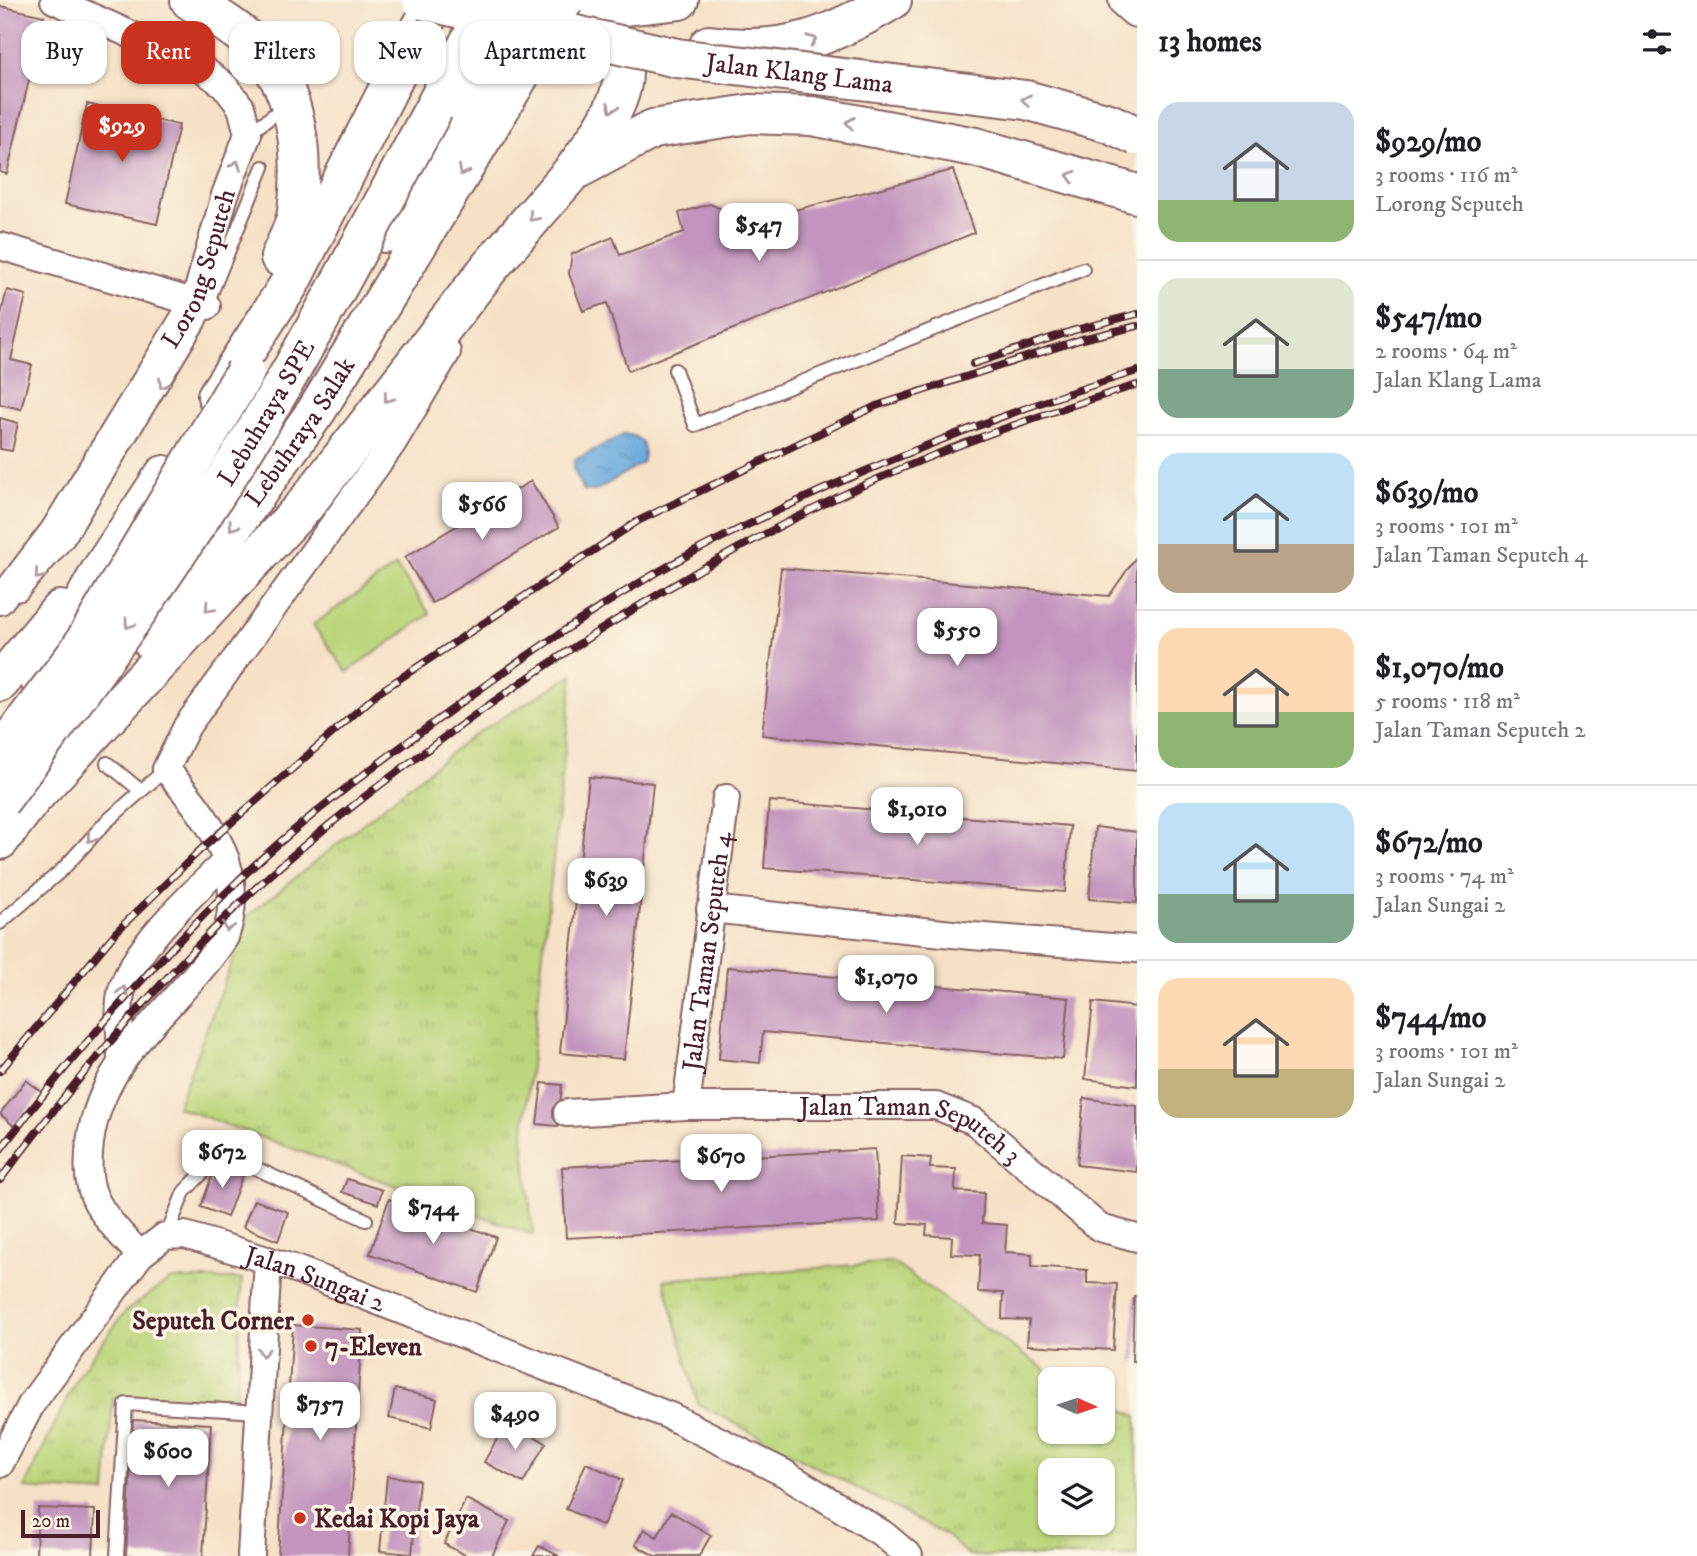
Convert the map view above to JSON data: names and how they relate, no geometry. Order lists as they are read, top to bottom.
{
  "streets": {
    "main road": ["Jalan Klang Lama", "Lebuhraya SPE", "Lebuhraya Salak"],
    "street": [
      "Lorong Seputeh",
      "Jalan Taman Seputeh 4",
      "Jalan Taman Seputeh 3",
      "Jalan Sungai 2"
    ]
  },
  "crossings": [
    ["Lebuhraya SPE", "Lebuhraya Salak"],
    ["Jalan Taman Seputeh 4", "Jalan Taman Seputeh 3"]
  ],
  "places": ["Seputeh Corner", "7-Eleven", "Kedai Kopi Jaya"],
  "scale_bar": "20 m",
  "north": "right",
  "page": {
    "heading": "13 homes",
    "chip": [
      "Buy",
      "Rent",
      "Filters",
      "New",
      "Apartment"
    ],
    "list": [
      {
        "name": "$929/mo",
        "note": "3 rooms · 116 m² · Lorong Seputeh"
      },
      {
        "name": "$547/mo",
        "note": "2 rooms · 64 m² · Jalan Klang Lama"
      },
      {
        "name": "$639/mo",
        "note": "3 rooms · 101 m² · Jalan Taman Seputeh 4"
      },
      {
        "name": "$1,070/mo",
        "note": "5 rooms · 118 m² · Jalan Taman Seputeh 2"
      },
      {
        "name": "$672/mo",
        "note": "3 rooms · 74 m² · Jalan Sungai 2"
      },
      {
        "name": "$744/mo",
        "note": "3 rooms · 101 m² · Jalan Sungai 2"
      }
    ],
    "price": [
      "$929",
      "$547",
      "$566",
      "$550",
      "$1,010",
      "$639",
      "$1,070",
      "$672",
      "$670",
      "$744",
      "$757",
      "$490",
      "$600"
    ],
    "scale": "20 m"
  }
}
